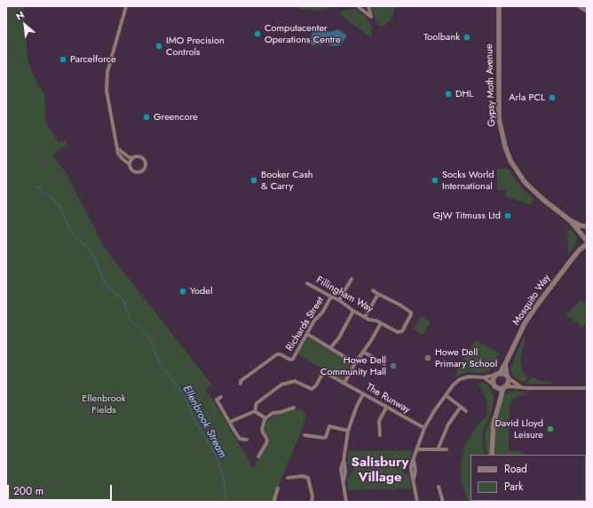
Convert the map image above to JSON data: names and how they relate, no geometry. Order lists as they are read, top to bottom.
{
  "streets": {
    "street": [
      "Gypsy Moth Avenue",
      "Fillingham Way",
      "Mosquito Way",
      "Richards Street",
      "The Runway"
    ]
  },
  "crossings": [
    ["Gypsy Moth Avenue", "Mosquito Way"],
    ["Fillingham Way", "Richards Street"]
  ],
  "districts": ["Salisbury Village"],
  "water": ["Ellenbrook Stream"],
  "parks": ["Ellenbrook Fields"],
  "places": [
    "Computacenter Operations Centre",
    "Toolbank",
    "IMO Precision Controls",
    "Parcelforce",
    "DHL",
    "Arla PCL",
    "Greencore",
    "Booker Cash & Carry",
    "Socks World International",
    "GJW Titmuss Ltd",
    "Yodel",
    "Howe Dell Primary School",
    "Howe Dell Community Hall",
    "David Lloyd Leisure"
  ],
  "legend": ["Road", "Park"],
  "scale_bar": "200 m",
  "north": "top left"
}
